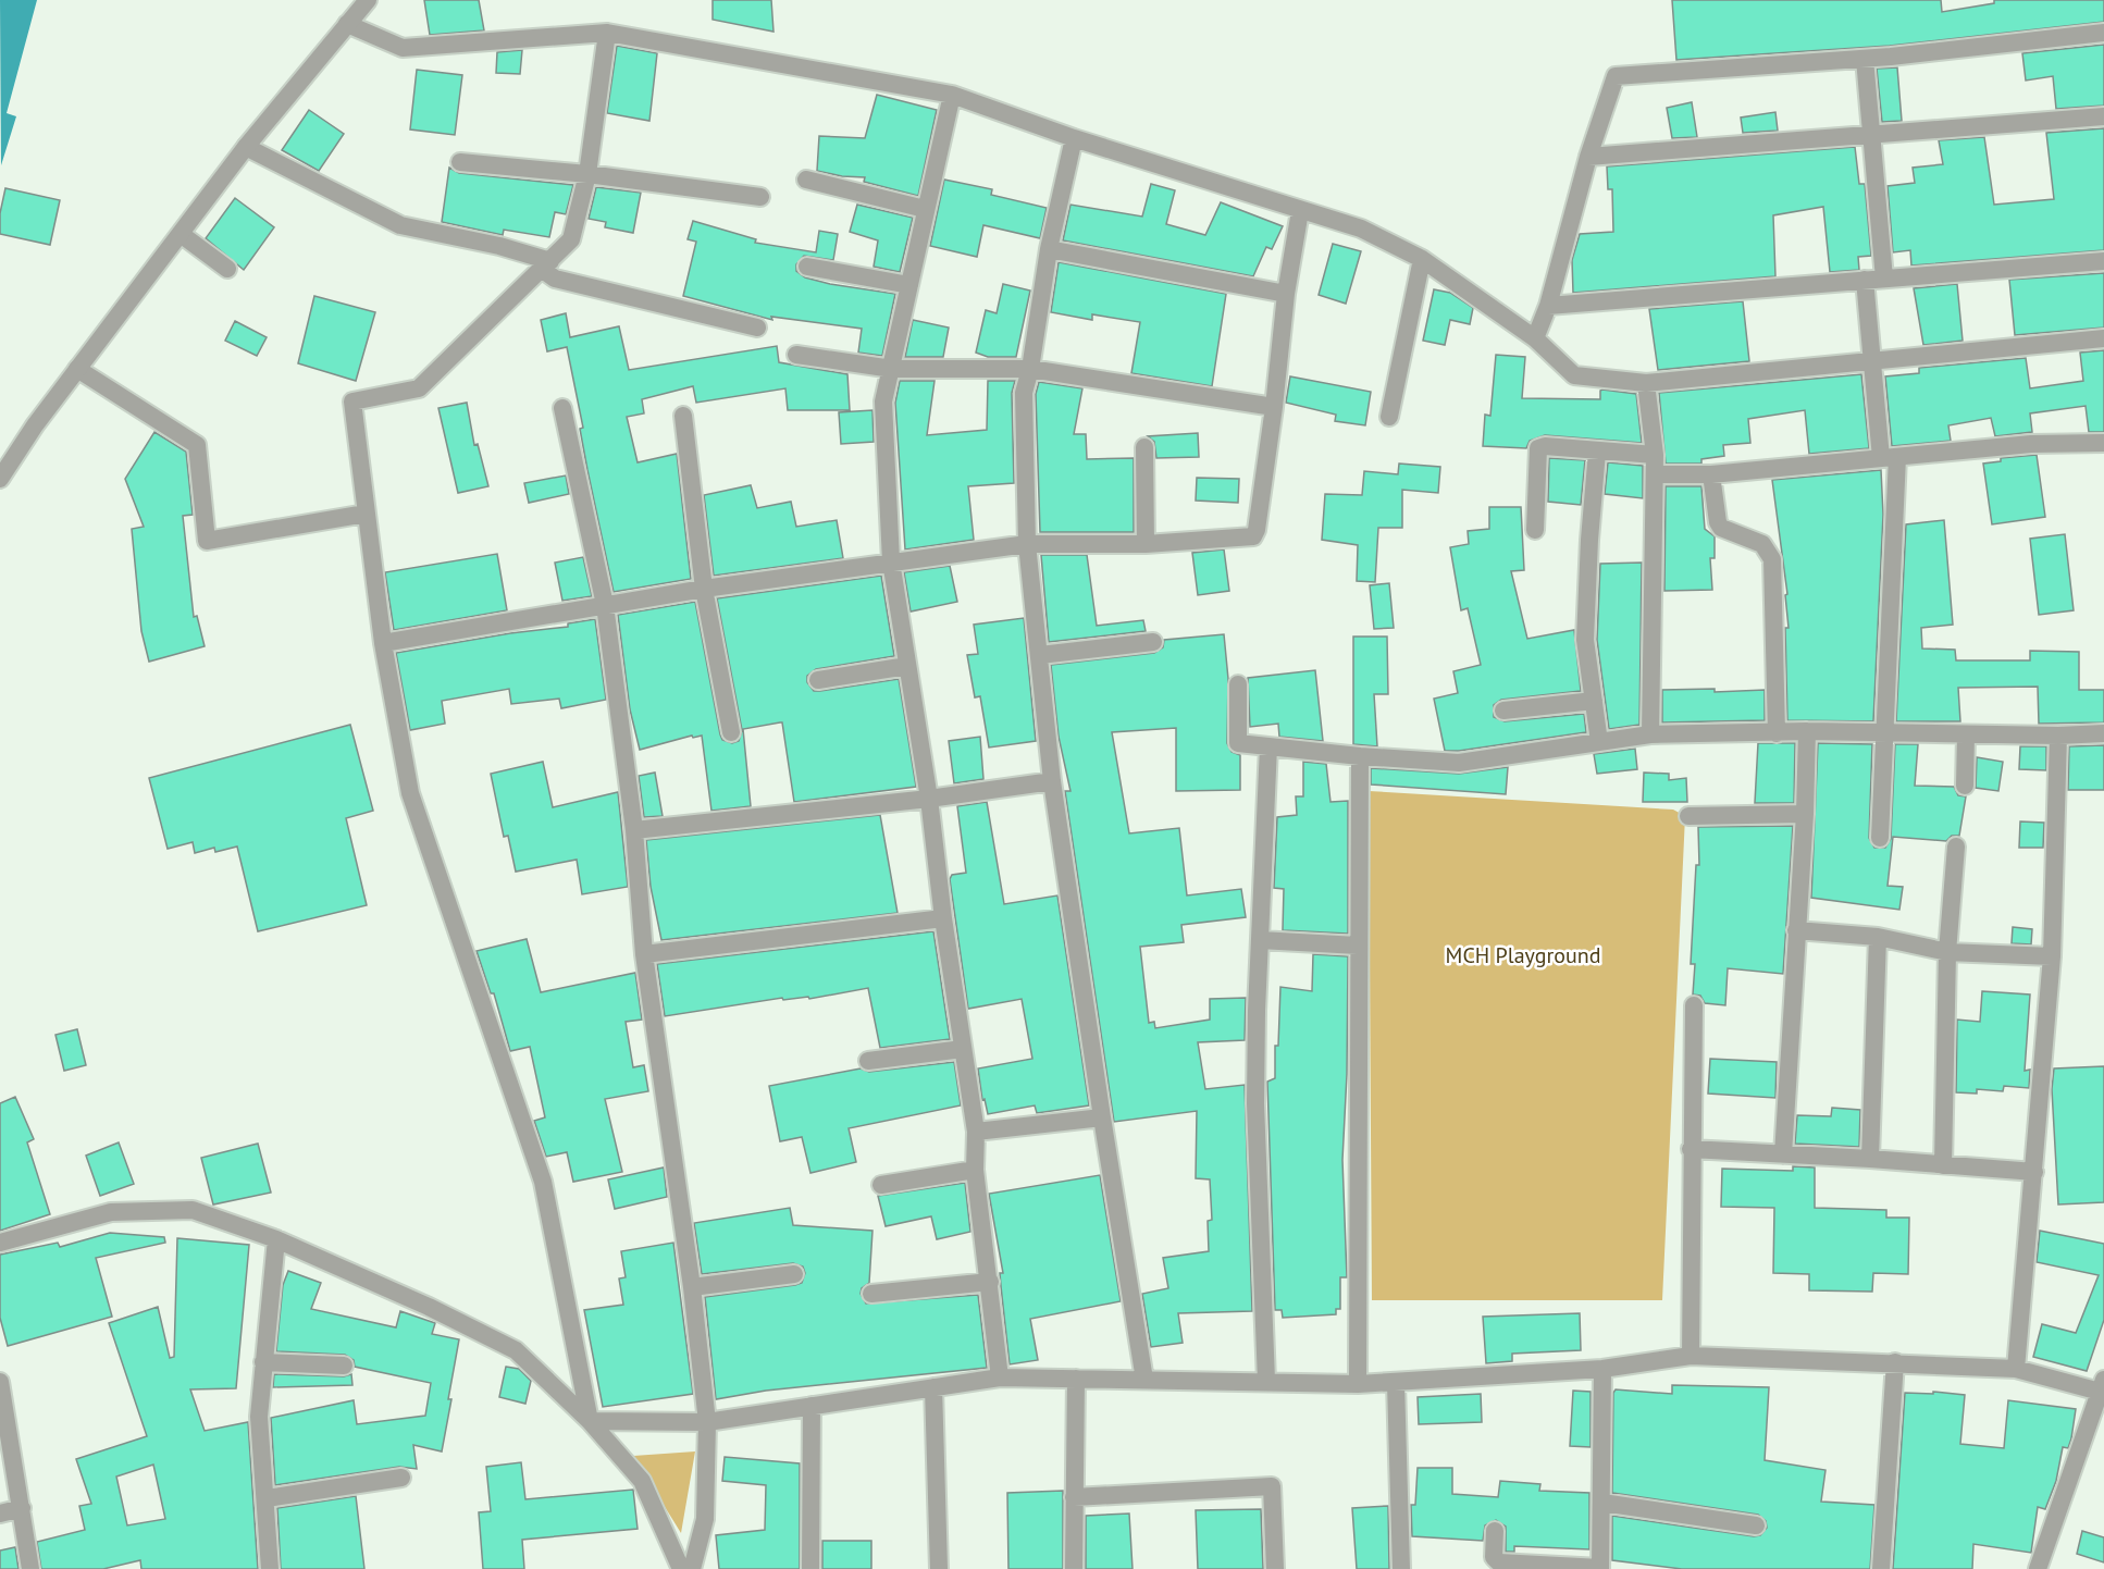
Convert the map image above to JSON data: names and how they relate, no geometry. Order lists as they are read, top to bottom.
{
  "parks": ["MCH Playground"]
}
